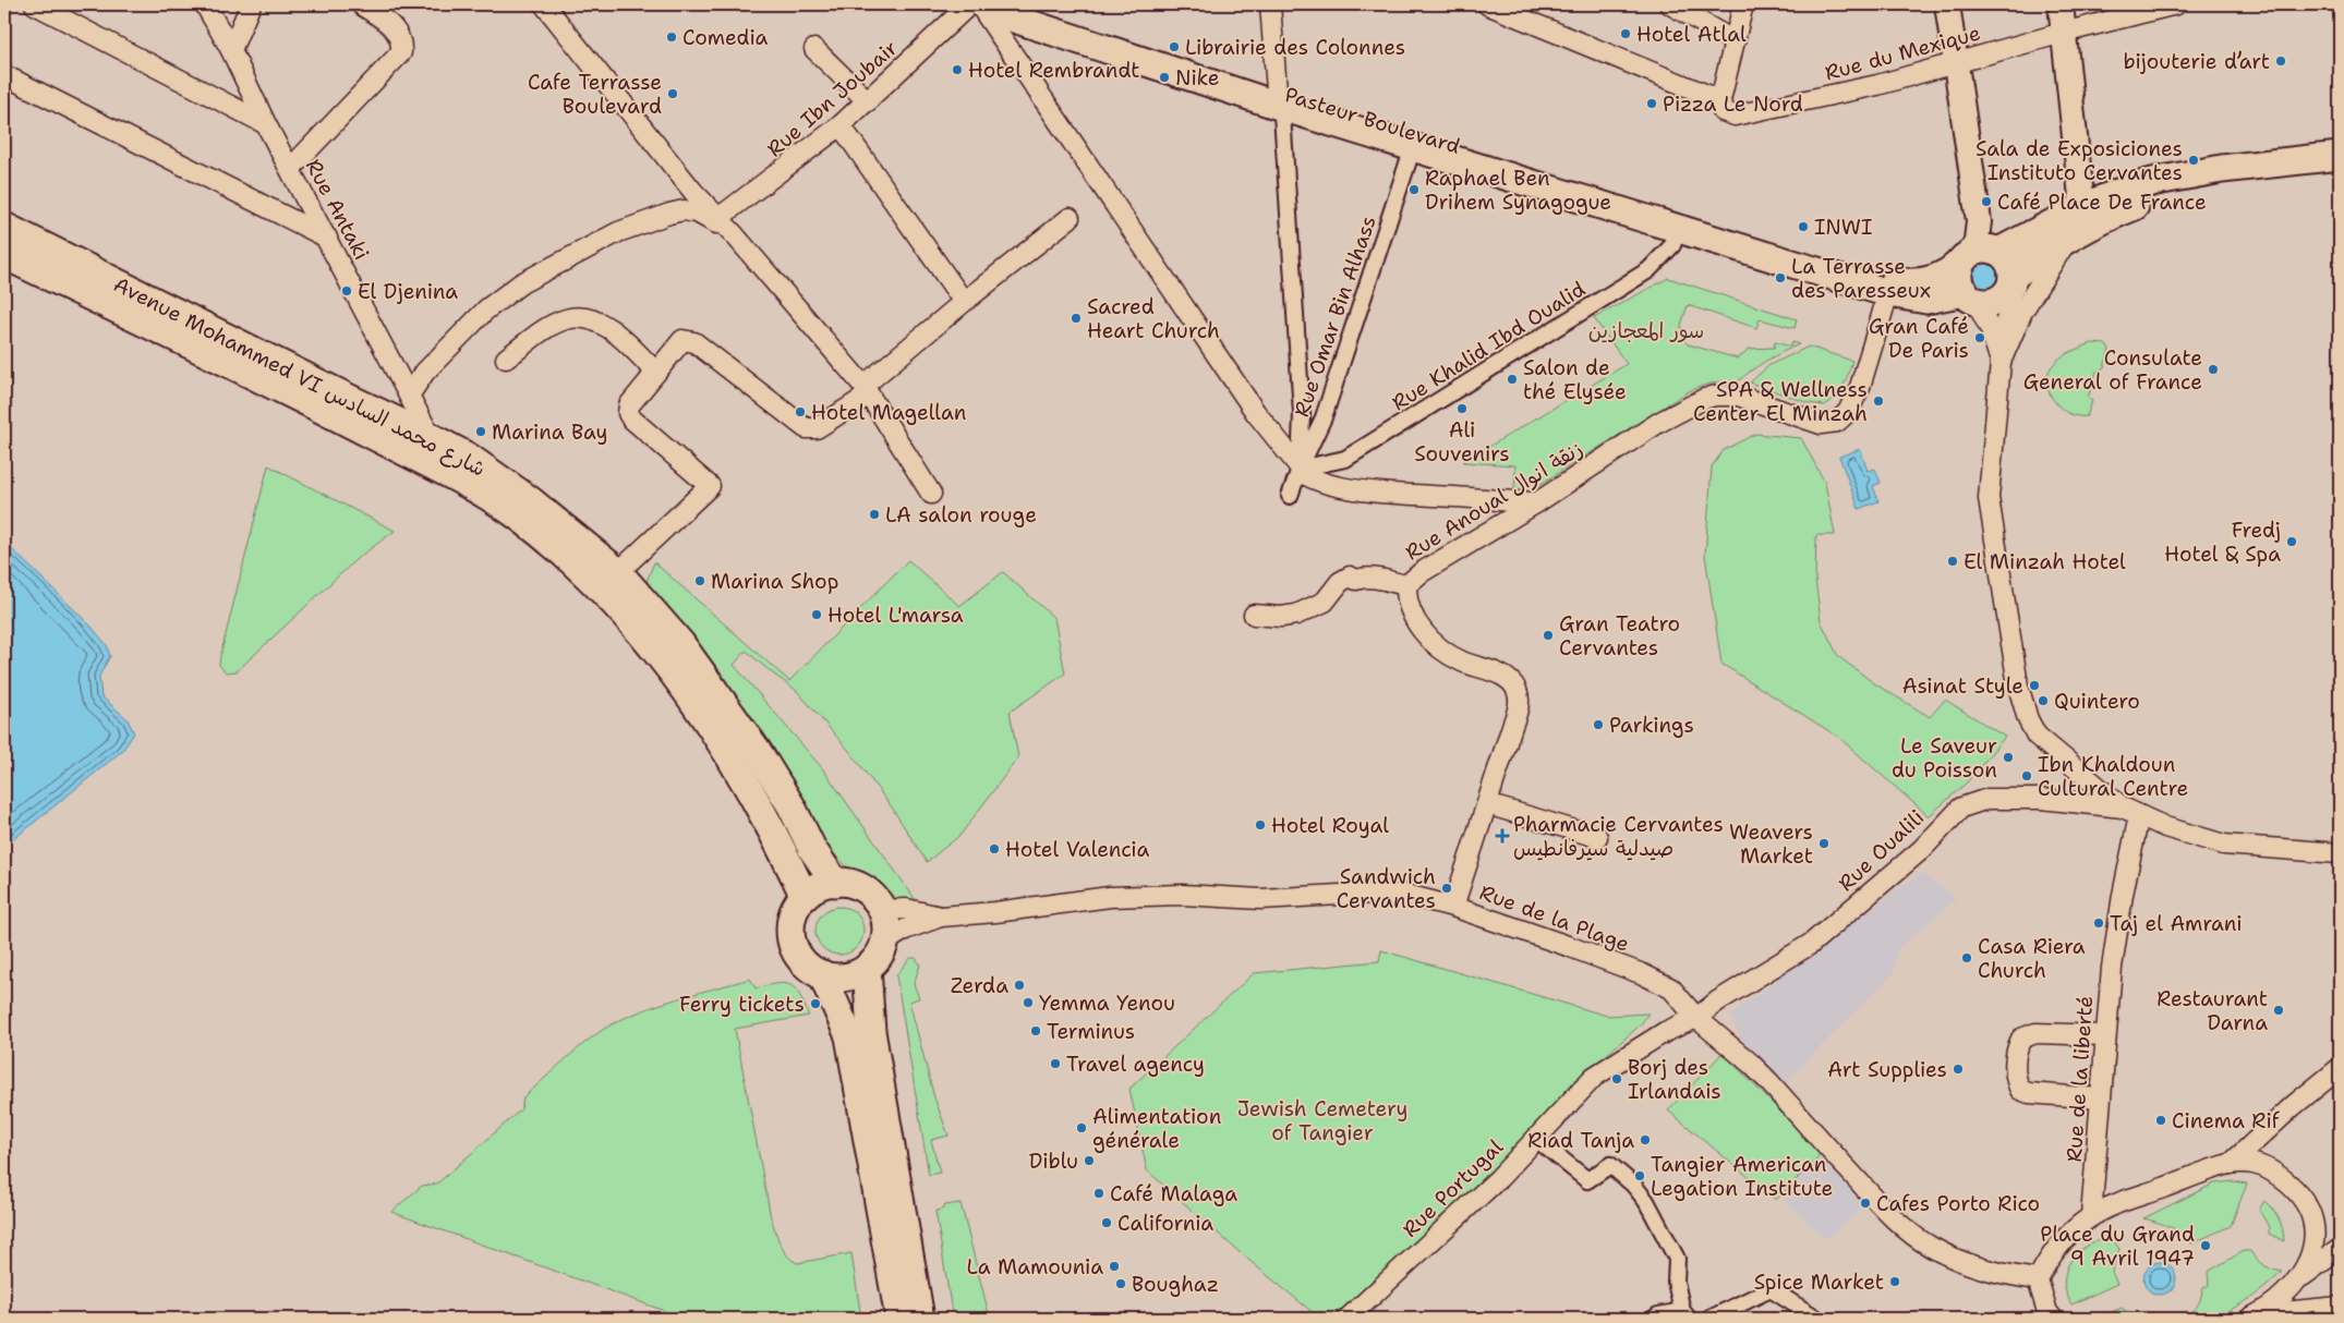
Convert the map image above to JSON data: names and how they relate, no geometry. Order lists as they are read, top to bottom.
{
  "streets": {
    "main road": ["Pasteur Boulevard", "Avenue Mohammed VI شارع محمد السادس"],
    "street": [
      "Rue du Mexique",
      "Rue Ibn Joubair",
      "Rue Antaki",
      "Rue Omar Bin Alhass",
      "Rue Khalid Ibd Oualid",
      "Rue Anoual زنقة انوال",
      "Rue Oualili",
      "Rue de la Plage",
      "Rue de la liberté",
      "Rue Portugal"
    ]
  },
  "crossings": [
    ["Rue Antaki", "Avenue Mohammed VI شارع محمد السادس"],
    ["Rue Omar Bin Alhass", "Rue Khalid Ibd Oualid"],
    ["Rue Anoual زنقة انوال", "Rue de la Plage"],
    ["Rue Oualili", "Rue de la Plage"],
    ["Rue Oualili", "Rue de la liberté"],
    ["Rue Oualili", "Rue Portugal"],
    ["Rue de la Plage", "Rue Portugal"]
  ],
  "parks": ["سور المعجازين", "Jewish Cemetery of Tangier"],
  "places": {
    "other": [
      "Hotel Atlal",
      "Comedia",
      "Librairie des Colonnes",
      "bijouterie d’art",
      "Hotel Rembrandt",
      "Nike",
      "Cafe Terrasse Boulevard",
      "Pizza Le Nord",
      "Sala de Exposiciones Instituto Cervantes",
      "Raphael Ben Drihem Synagogue",
      "Café Place De France",
      "INWI",
      "La Terrasse des Paresseux",
      "El Djenina",
      "Sacred Heart Church",
      "Gran Café De Paris",
      "Consulate General of France",
      "Salon de thé Elysée",
      "SPA & Wellness Center El Minzah",
      "Ali Souvenirs",
      "Hotel Magellan",
      "Marina Bay",
      "LA salon rouge",
      "Fredj Hotel & Spa",
      "El Minzah Hotel",
      "Marina Shop",
      "Hotel L'marsa",
      "Gran Teatro Cervantes",
      "Asinat Style",
      "Quintero",
      "Parkings",
      "Le Saveur du Poisson",
      "Ibn Khaldoun Cultural Centre",
      "Hotel Royal",
      "Weavers Market",
      "Hotel Valencia",
      "Sandwich Cervantes",
      "Taj el Amrani",
      "Casa Riera Church",
      "Zerda",
      "Yemma Yenou",
      "Ferry tickets",
      "Restaurant Darna",
      "Terminus",
      "Travel agency",
      "Art Supplies",
      "Borj des Irlandais",
      "Cinema Rif",
      "Alimentation générale",
      "Riad Tanja",
      "Diblu",
      "Tangier American Legation Institute",
      "Café Malaga",
      "Cafes Porto Rico",
      "California",
      "Place du Grand 9 Avril 1947",
      "La Mamounia",
      "Spice Market",
      "Boughaz"
    ],
    "health": ["Pharmacie Cervantes صيدلية سيرفانطيس"]
  }
}
